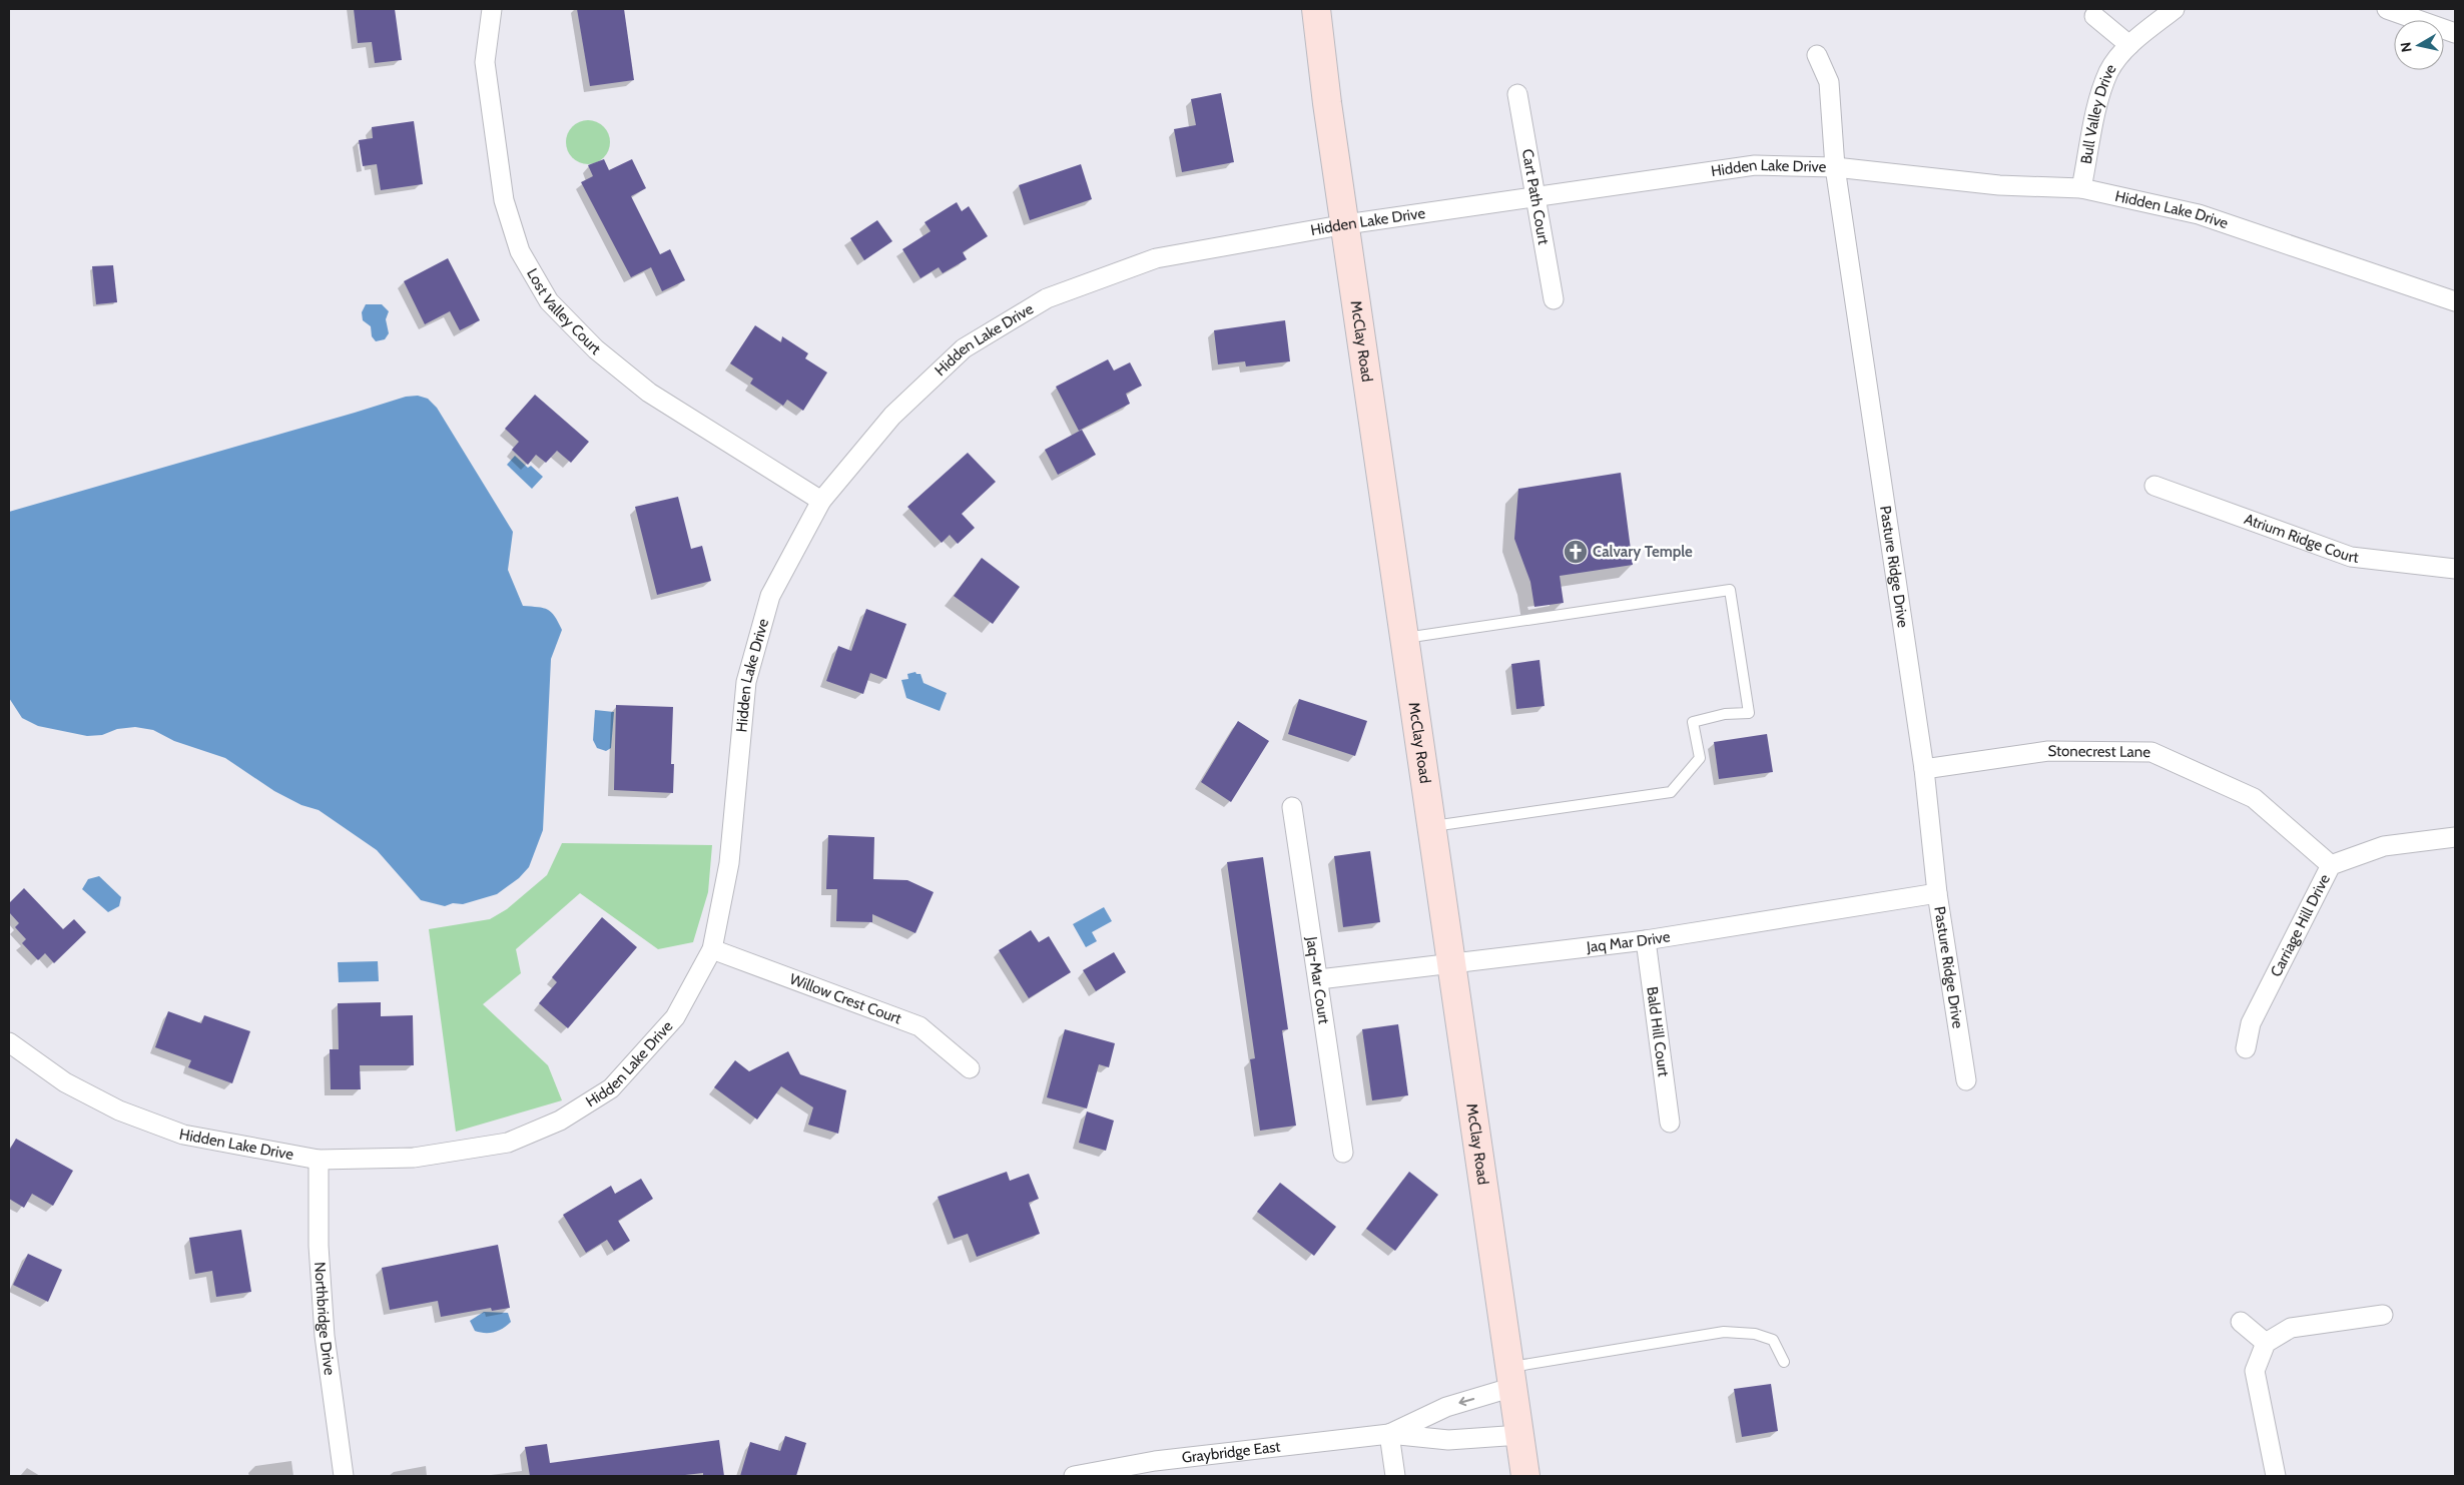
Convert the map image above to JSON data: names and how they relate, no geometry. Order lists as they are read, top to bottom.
{
  "streets": {
    "main road": ["McClay Road"],
    "street": [
      "Bull Valley Drive",
      "Hidden Lake Drive",
      "Cart Path Court",
      "Lost Valley Court",
      "Atrium Ridge Court",
      "Pasture Ridge Drive",
      "Stonecrest Lane",
      "Carriage Hill Drive",
      "Jaq Mar Drive",
      "Jaq-Mar Court",
      "Willow Crest Court",
      "Bald Hill Court",
      "Northbridge Drive",
      "Graybridge East"
    ]
  },
  "crossings": [
    ["Bull Valley Drive", "Hidden Lake Drive"],
    ["Hidden Lake Drive", "Cart Path Court"],
    ["Hidden Lake Drive", "Lost Valley Court"],
    ["Hidden Lake Drive", "McClay Road"],
    ["Hidden Lake Drive", "Pasture Ridge Drive"],
    ["Hidden Lake Drive", "Willow Crest Court"],
    ["Hidden Lake Drive", "Northbridge Drive"],
    ["McClay Road", "Jaq Mar Drive"],
    ["McClay Road", "Graybridge East"],
    ["Pasture Ridge Drive", "Stonecrest Lane"],
    ["Pasture Ridge Drive", "Jaq Mar Drive"],
    ["Stonecrest Lane", "Carriage Hill Drive"],
    ["Jaq Mar Drive", "Jaq-Mar Court"],
    ["Jaq Mar Drive", "Bald Hill Court"]
  ],
  "places": {
    "church": ["Calvary Temple"]
  },
  "north": "left"
}
